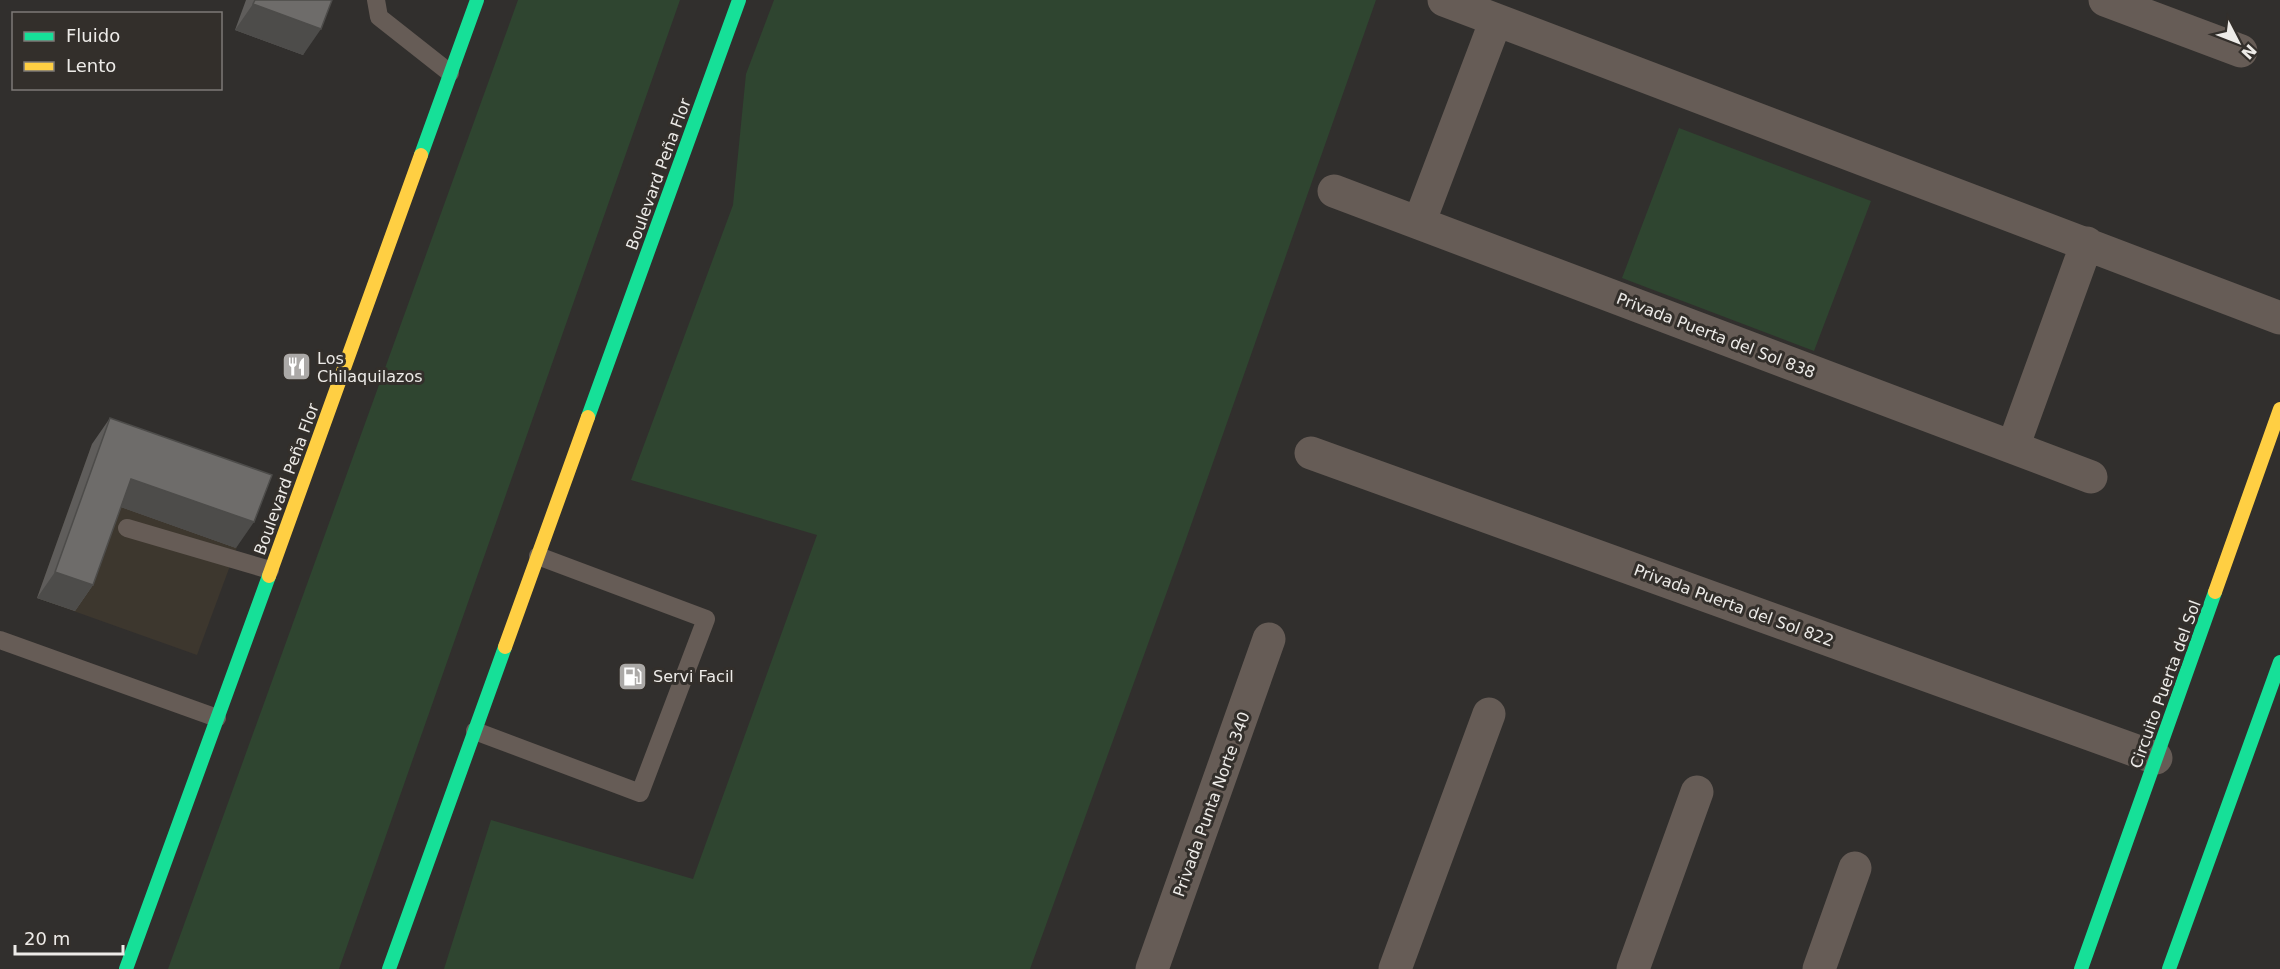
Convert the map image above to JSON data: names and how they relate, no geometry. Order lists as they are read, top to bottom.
{
  "streets": {
    "main road": ["Boulevard Peña Flor", "Circuito Puerta del Sol"],
    "street": ["Privada Puerta del Sol 838", "Privada Puerta del Sol 822", "Privada Punta Norte 340"]
  },
  "crossings": [
    ["Privada Puerta del Sol 822", "Circuito Puerta del Sol"]
  ],
  "places": {
    "restaurant": ["Los Chilaquilazos"],
    "fuel station": ["Servi Facil"]
  },
  "legend": ["Fluido", "Lento"],
  "scale_bar": "20 m",
  "north": "bottom right"
}
